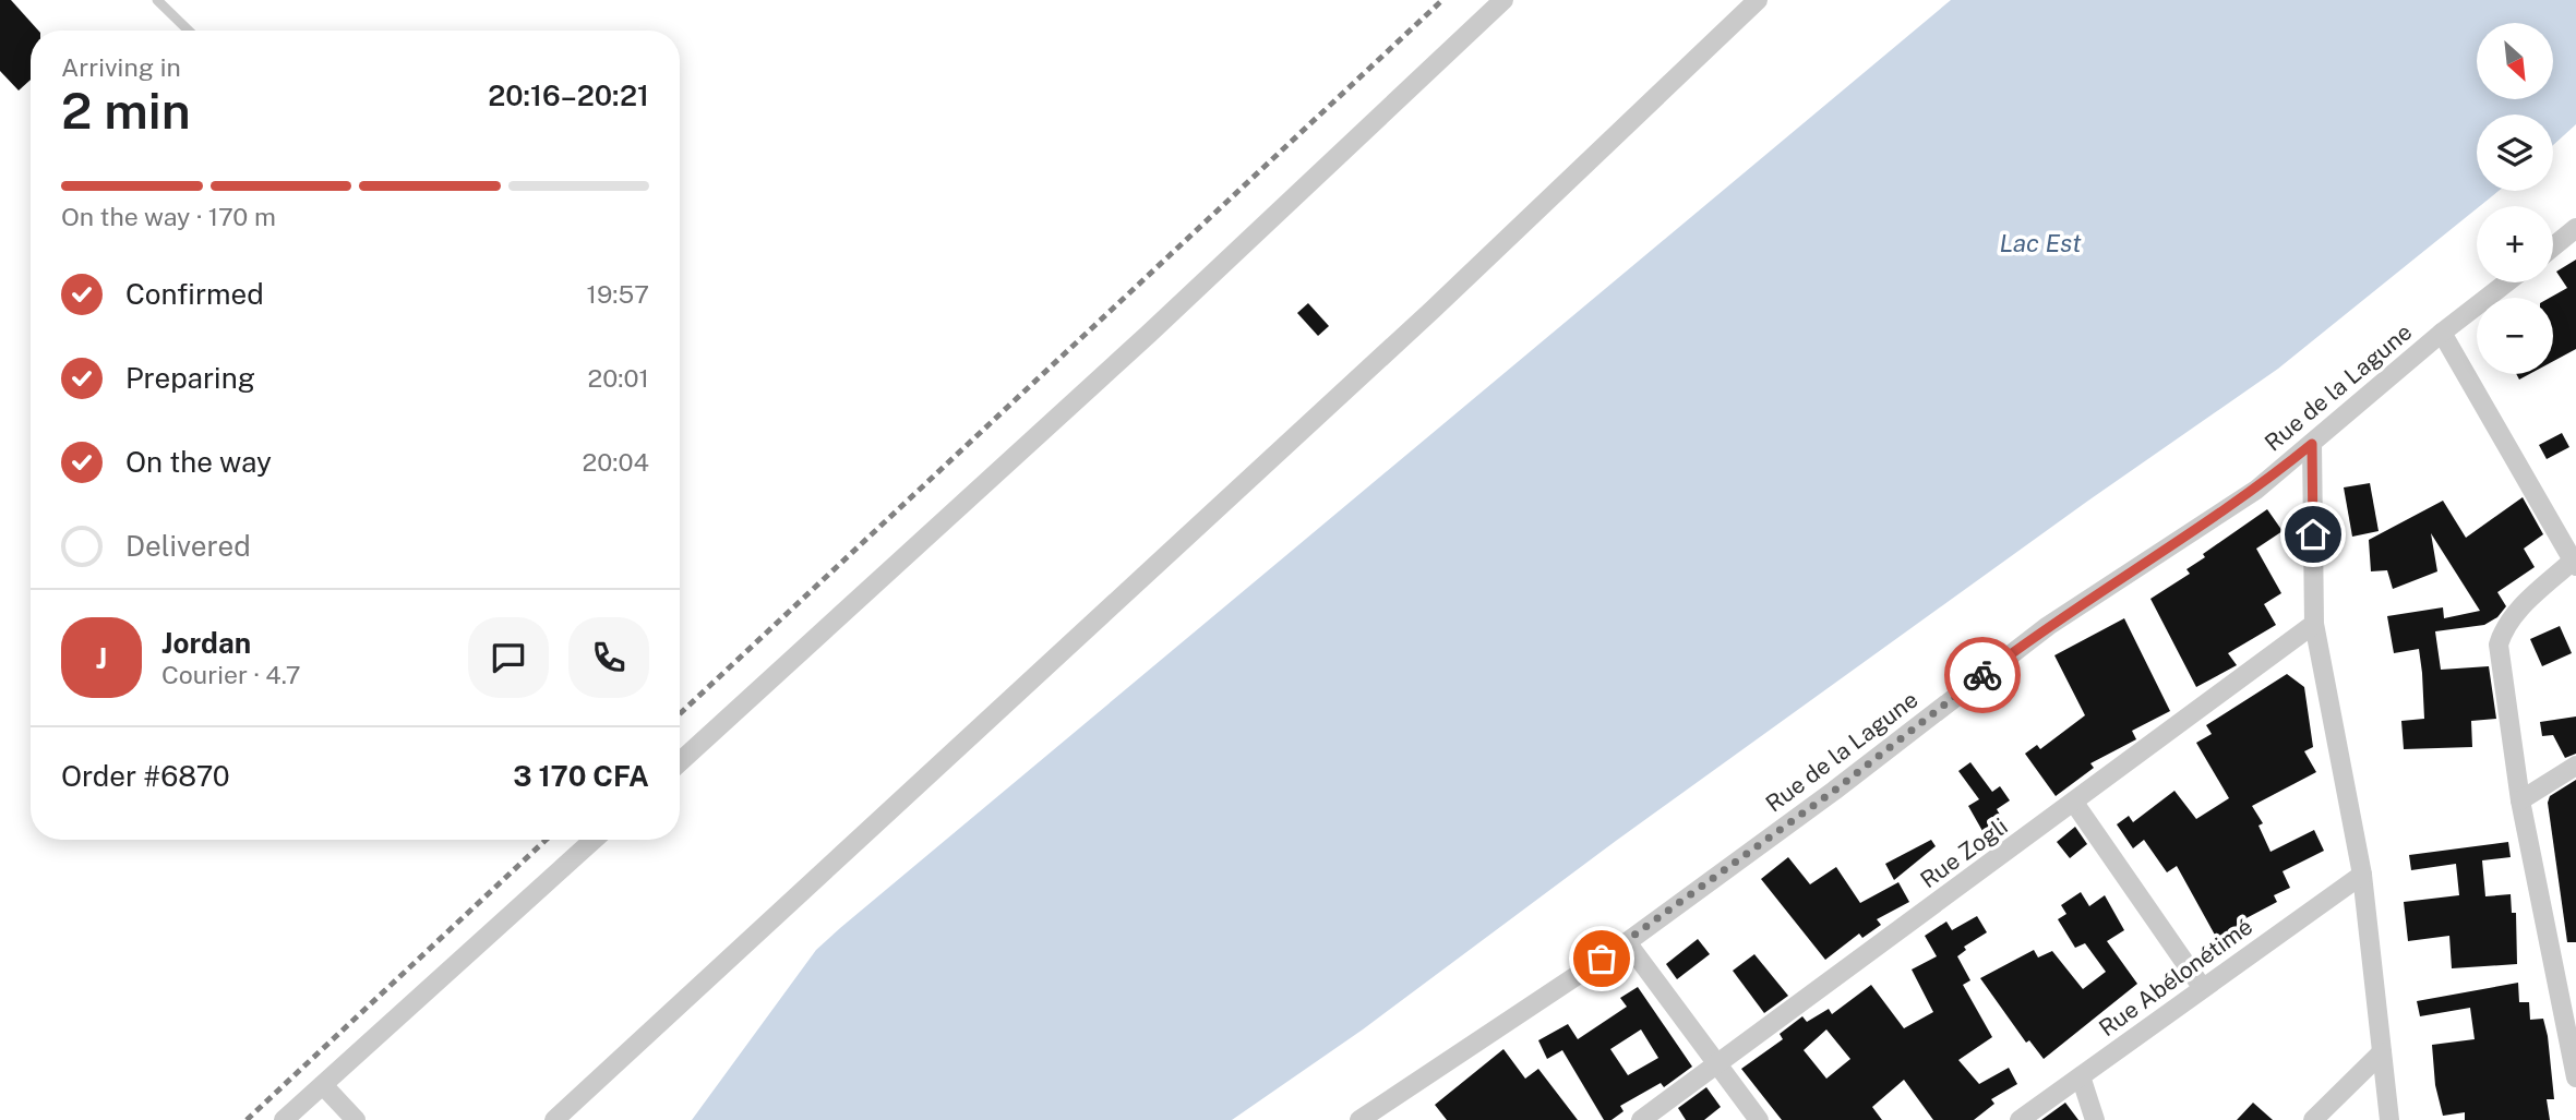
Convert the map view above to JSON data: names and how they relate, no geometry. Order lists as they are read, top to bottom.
{
  "streets": {
    "street": ["Rue de la Lagune", "Rue Zogli", "Rue Abélonétimé"]
  },
  "water": ["Lac Est"],
  "north": "bottom right",
  "page": {
    "map_buttons": ["+", "−"],
    "heading": ["2 min", "Arriving in", "20:16–20:21"],
    "panel": [
      "Jordan",
      "Courier · 4.7",
      "Order #6870",
      "3 170 CFA"
    ],
    "bar": "On the way · 170 m",
    "list": [
      ["Confirmed", "19:57"],
      ["Preparing", "20:01"],
      ["On the way", "20:04"],
      "Delivered"
    ],
    "round": "J"
  }
}
